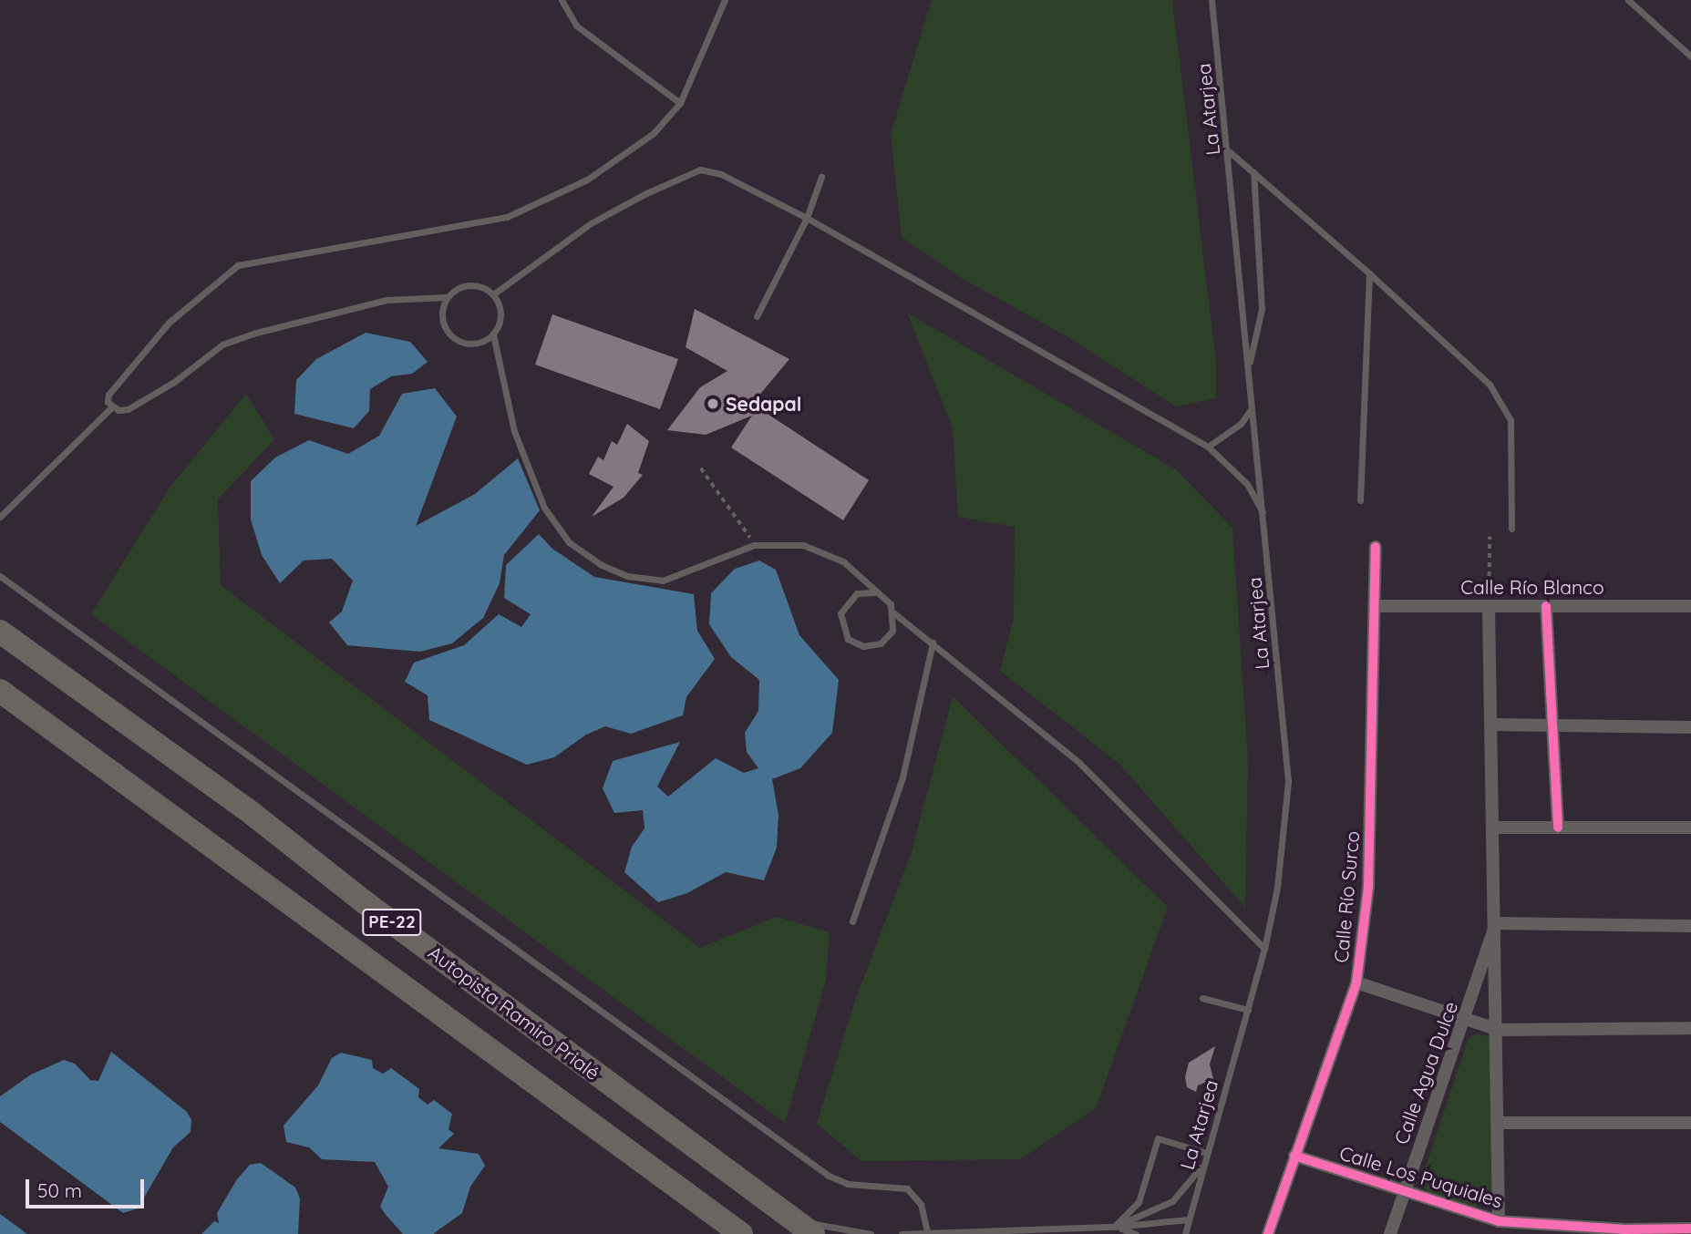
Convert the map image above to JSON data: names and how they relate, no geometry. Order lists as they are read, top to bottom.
{
  "streets": {
    "highway": ["PE-22", "Autopista Ramiro Prialé"],
    "street": [
      "Calle Río Blanco",
      "Calle Río Surco",
      "Calle Agua Dulce",
      "Calle Los Puquiales"
    ],
    "lane": ["La Atarjea"]
  },
  "crossings": [
    ["Calle Río Blanco", "Calle Río Surco"],
    ["Calle Río Blanco", "Calle Agua Dulce"],
    ["Calle Río Surco", "Calle Los Puquiales"],
    ["Calle Agua Dulce", "Calle Los Puquiales"]
  ],
  "places": ["Sedapal"],
  "scale_bar": "50 m"
}
